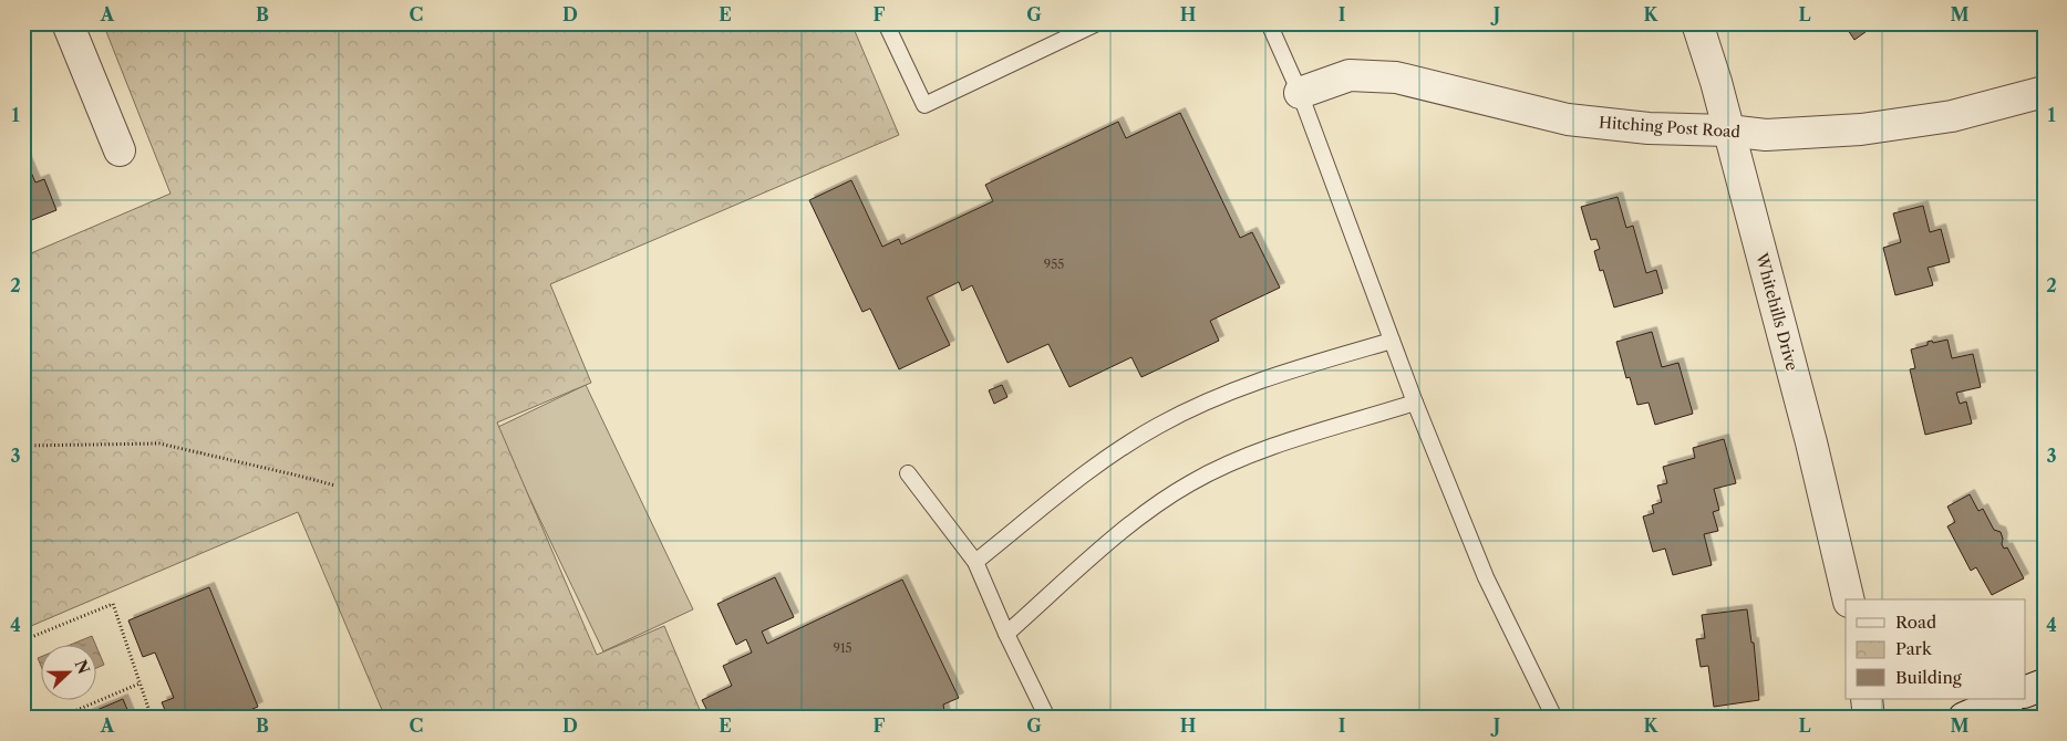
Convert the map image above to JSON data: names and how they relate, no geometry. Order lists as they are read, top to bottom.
{
  "streets": {
    "street": ["Hitching Post Road", "Whitehills Drive"]
  },
  "crossings": [
    ["Hitching Post Road", "Whitehills Drive"]
  ],
  "house_numbers": ["955", "915"],
  "legend": ["Road", "Park", "Building"],
  "north": "right",
  "grid": {
    "columns": [
      "A",
      "B",
      "C",
      "D",
      "E",
      "F",
      "G",
      "H",
      "I",
      "J",
      "K",
      "L",
      "M"
    ],
    "rows": [
      "1",
      "2",
      "3",
      "4"
    ]
  }
}
